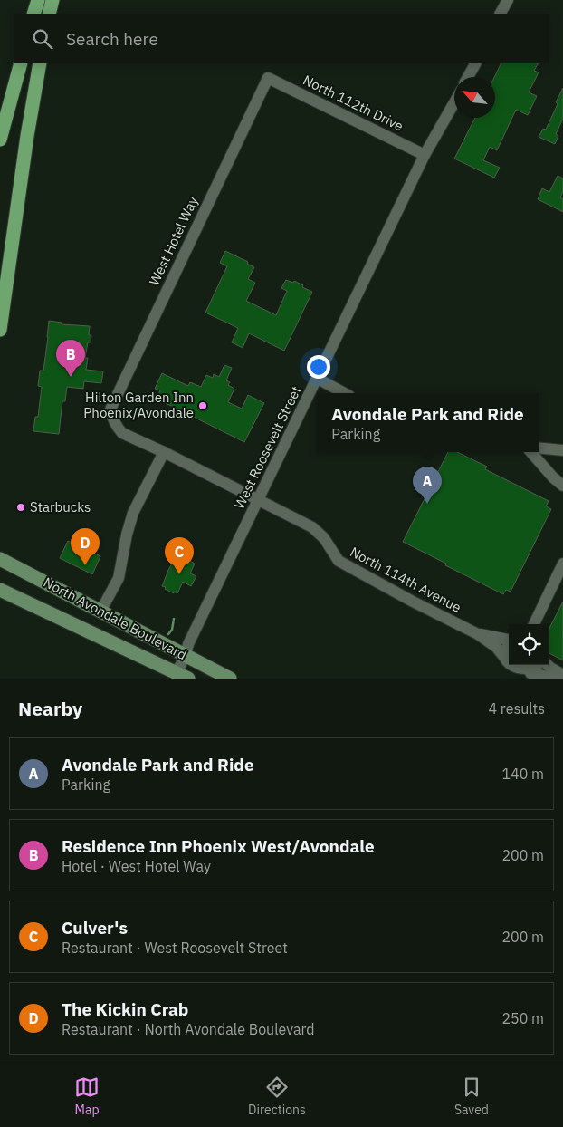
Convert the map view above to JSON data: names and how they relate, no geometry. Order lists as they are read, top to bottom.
{
  "streets": {
    "main road": ["North Avondale Boulevard"],
    "street": [
      "North 112th Drive",
      "West Hotel Way",
      "West Roosevelt Street",
      "North 114th Avenue"
    ]
  },
  "crossings": [
    ["North 112th Drive", "West Hotel Way"],
    ["North 112th Drive", "West Roosevelt Street"],
    ["West Hotel Way", "North 114th Avenue"],
    ["West Roosevelt Street", "North 114th Avenue"],
    ["West Roosevelt Street", "North Avondale Boulevard"]
  ],
  "places": ["Hilton Garden Inn Phoenix/Avondale", "Starbucks"],
  "north": "top left",
  "page": {
    "search": "Search here",
    "pins": [
      "B",
      "A",
      "D",
      "C"
    ],
    "popup": ["Avondale Park and Ride", "Parking"],
    "heading": ["Nearby", "4 results"],
    "list": [
      {
        "mark": "A",
        "name": "Avondale Park and Ride",
        "note": "Parking",
        "value": "140 m"
      },
      {
        "mark": "B",
        "name": "Residence Inn Phoenix West/Avondale",
        "note": "Hotel · West Hotel Way",
        "value": "200 m"
      },
      {
        "mark": "C",
        "name": "Culver's",
        "note": "Restaurant · West Roosevelt Street",
        "value": "200 m"
      },
      {
        "mark": "D",
        "name": "The Kickin Crab",
        "note": "Restaurant · North Avondale Boulevard",
        "value": "250 m"
      }
    ],
    "nav": ["Map", "Directions", "Saved"]
  }
}
